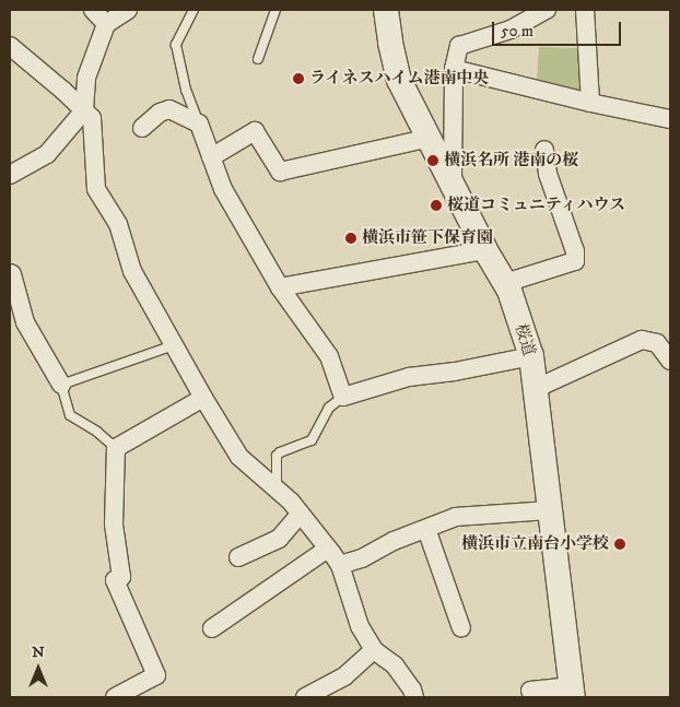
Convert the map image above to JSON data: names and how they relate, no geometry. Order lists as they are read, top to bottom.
{
  "streets": {
    "street": ["桜道"]
  },
  "places": [
    "ライネスハイム港南中央",
    "横浜名所 港南の桜",
    "桜道コミュニティハウス",
    "横浜市笹下保育園",
    "横浜市立南台小学校"
  ],
  "scale_bar": "50 m",
  "north": "top"
}
